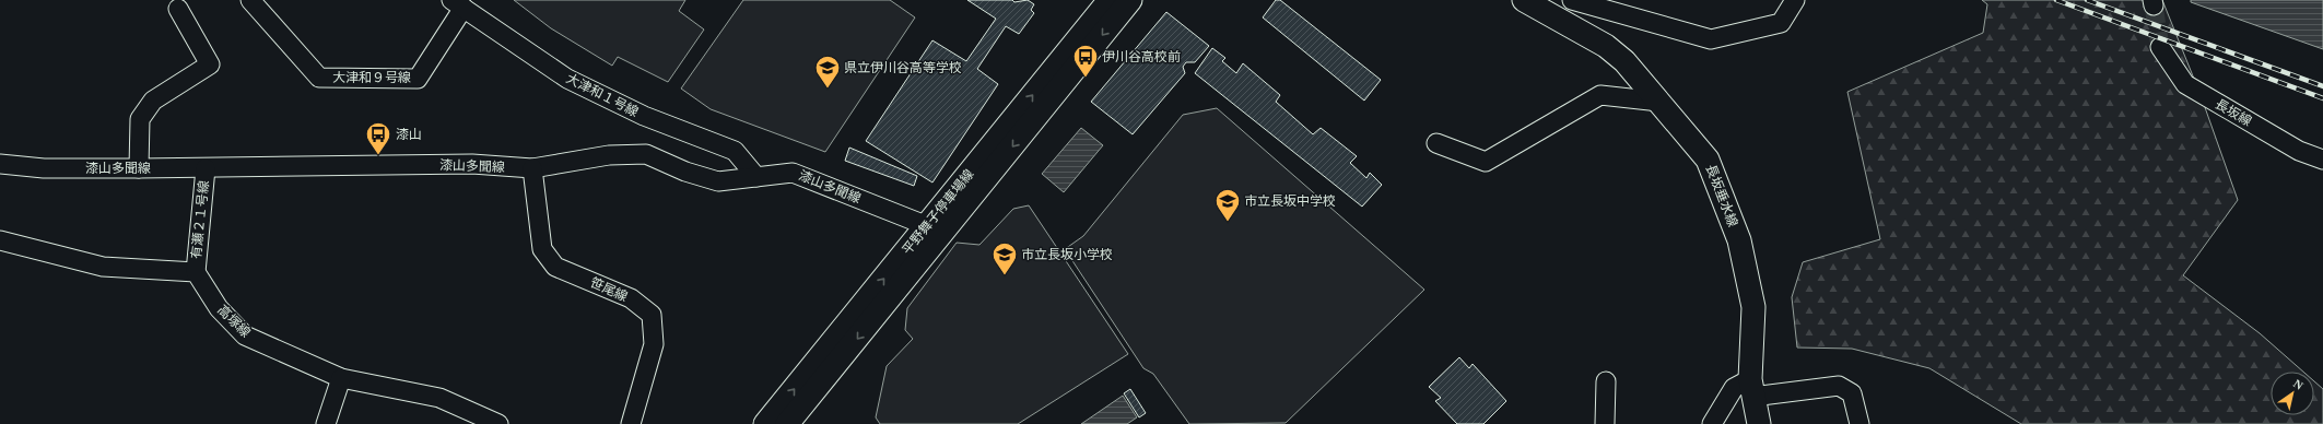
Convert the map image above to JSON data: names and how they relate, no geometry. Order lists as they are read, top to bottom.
{
  "streets": {
    "main road": ["長坂垂水線", "平野舞子停車場線"],
    "street": [
      "大津和９号線",
      "大津和１号線",
      "長坂線",
      "漆山多聞線",
      "有瀬２１号線",
      "笹尾線",
      "高塚線"
    ]
  },
  "crossings": [
    ["大津和９号線", "大津和１号線"],
    ["大津和１号線", "漆山多聞線"],
    ["漆山多聞線", "平野舞子停車場線"],
    ["漆山多聞線", "有瀬２１号線"],
    ["漆山多聞線", "笹尾線"],
    ["有瀬２１号線", "高塚線"]
  ],
  "places": {
    "bus stop": ["伊川谷高校前", "漆山"],
    "school or university": ["県立伊川谷高等学校", "市立長坂中学校", "市立長坂小学校"]
  },
  "north": "top right"
}
